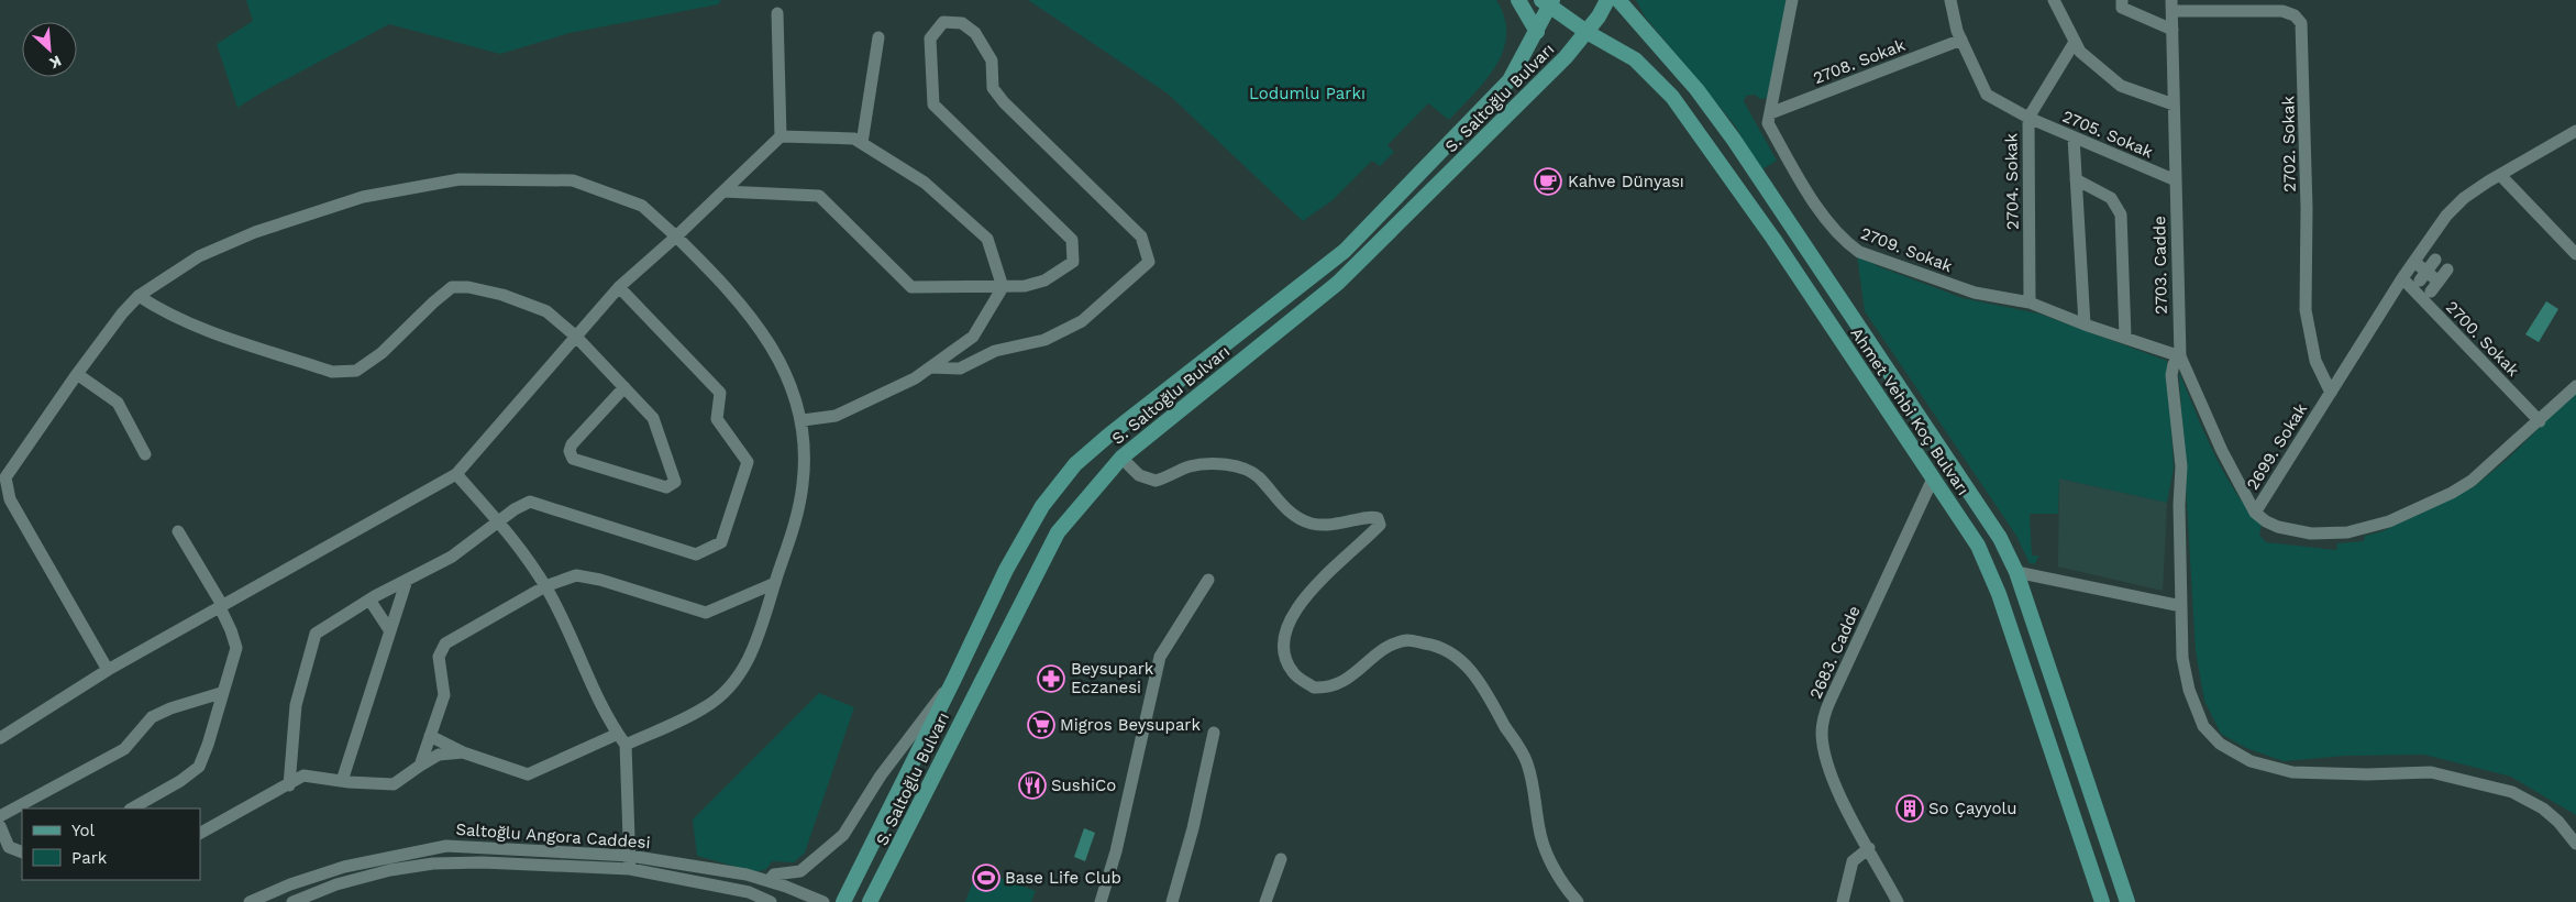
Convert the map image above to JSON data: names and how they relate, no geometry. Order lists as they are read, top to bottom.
{
  "streets": {
    "main road": ["S. Saltoğlu Bulvarı", "Ahmet Vehbi Koç Bulvarı"],
    "street": [
      "2708. Sokak",
      "2705. Sokak",
      "2702. Sokak",
      "2704. Sokak",
      "2709. Sokak",
      "2703. Cadde",
      "2700. Sokak",
      "2699. Sokak",
      "2683. Cadde",
      "Saltoğlu Angora Caddesi"
    ]
  },
  "crossings": [
    ["2708. Sokak", "2705. Sokak"],
    ["2708. Sokak", "2709. Sokak"],
    ["S. Saltoğlu Bulvarı", "Ahmet Vehbi Koç Bulvarı"],
    ["2705. Sokak", "2704. Sokak"],
    ["2705. Sokak", "2703. Cadde"],
    ["2702. Sokak", "2703. Cadde"],
    ["2702. Sokak", "2699. Sokak"],
    ["2704. Sokak", "2709. Sokak"],
    ["2709. Sokak", "2703. Cadde"],
    ["2703. Cadde", "2699. Sokak"],
    ["2700. Sokak", "2699. Sokak"],
    ["Ahmet Vehbi Koç Bulvarı", "2683. Cadde"]
  ],
  "parks": ["Lodumlu Parkı"],
  "places": {
    "cafe": ["Kahve Dünyası"],
    "pharmacy": ["Beysupark Eczanesi"],
    "supermarket": ["Migros Beysupark"],
    "restaurant": ["SushiCo"],
    "building": ["So Çayyolu"],
    "sports": ["Base Life Club"]
  },
  "legend": ["Yol", "Park"],
  "north": "bottom right"
}
